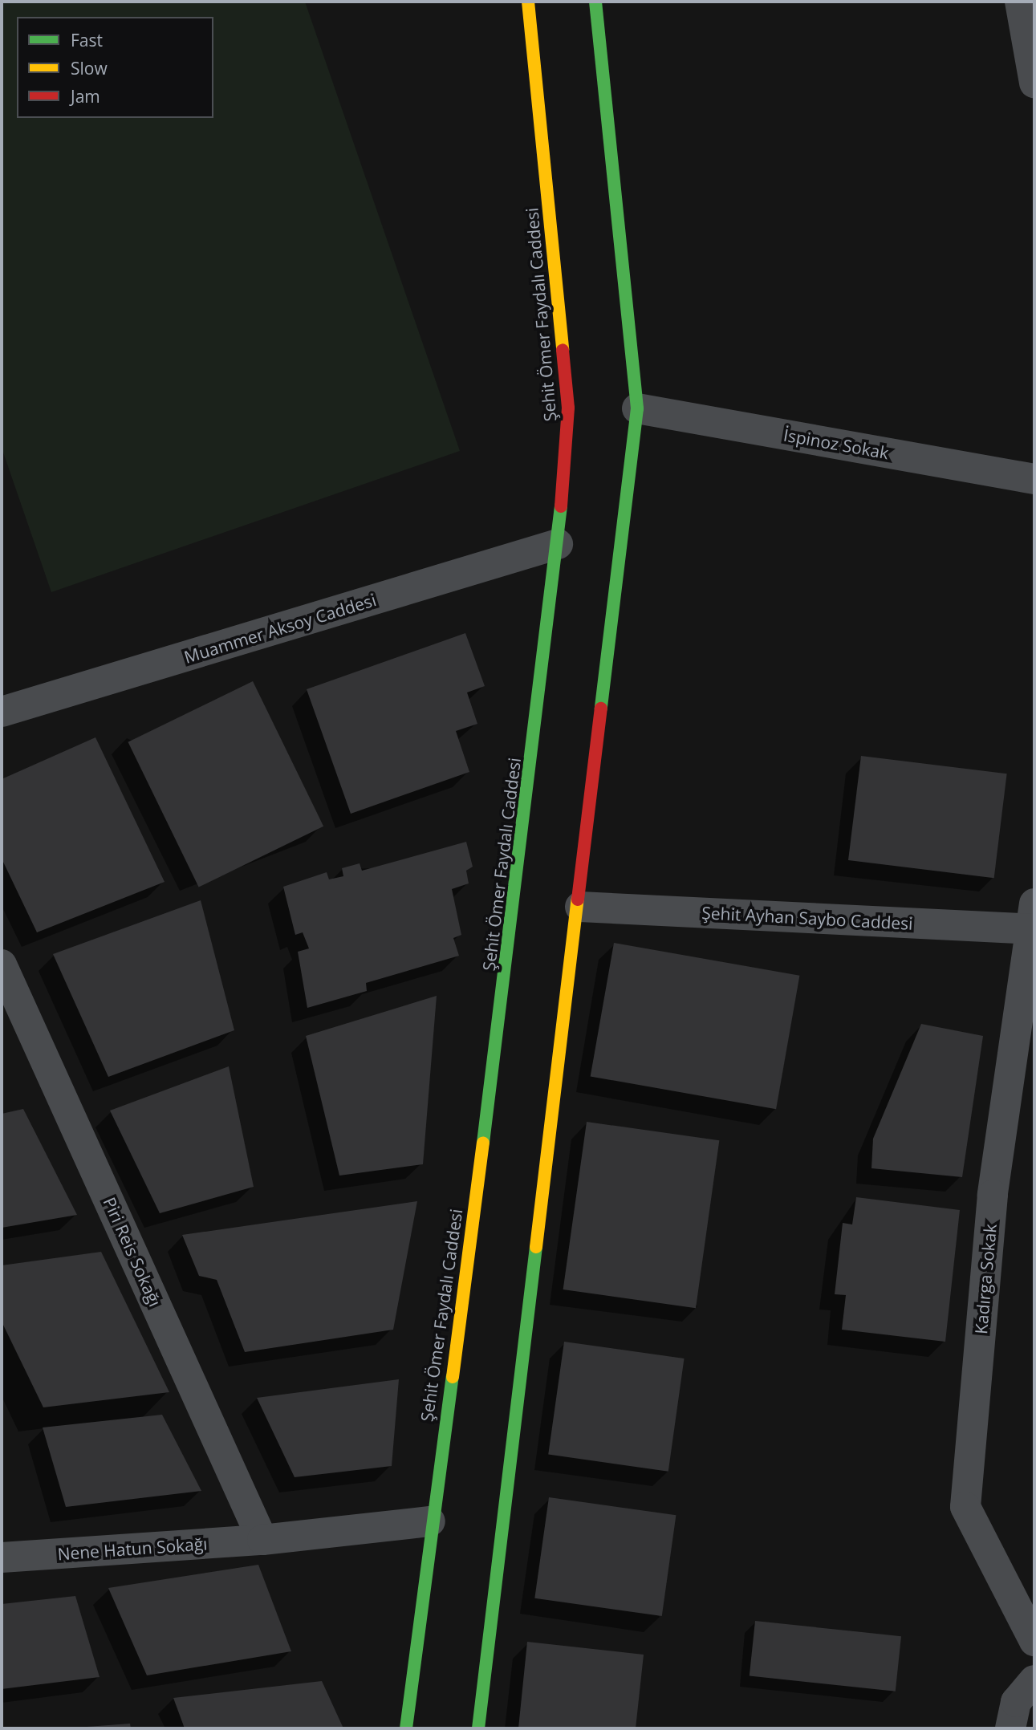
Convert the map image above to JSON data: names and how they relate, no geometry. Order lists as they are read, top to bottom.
{
  "streets": {
    "main road": ["Şehit Ömer Faydalı Caddesi"],
    "street": [
      "İspinoz Sokak",
      "Muammer Aksoy Caddesi",
      "Şehit Ayhan Saybo Caddesi",
      "Piri Reis Sokağı",
      "Kadırga Sokak",
      "Nene Hatun Sokağı"
    ]
  },
  "crossings": [
    ["Şehit Ömer Faydalı Caddesi", "Muammer Aksoy Caddesi"],
    ["Şehit Ömer Faydalı Caddesi", "Nene Hatun Sokağı"],
    ["Şehit Ayhan Saybo Caddesi", "Kadırga Sokak"],
    ["Piri Reis Sokağı", "Nene Hatun Sokağı"]
  ],
  "legend": ["Fast", "Slow", "Jam"]
}
